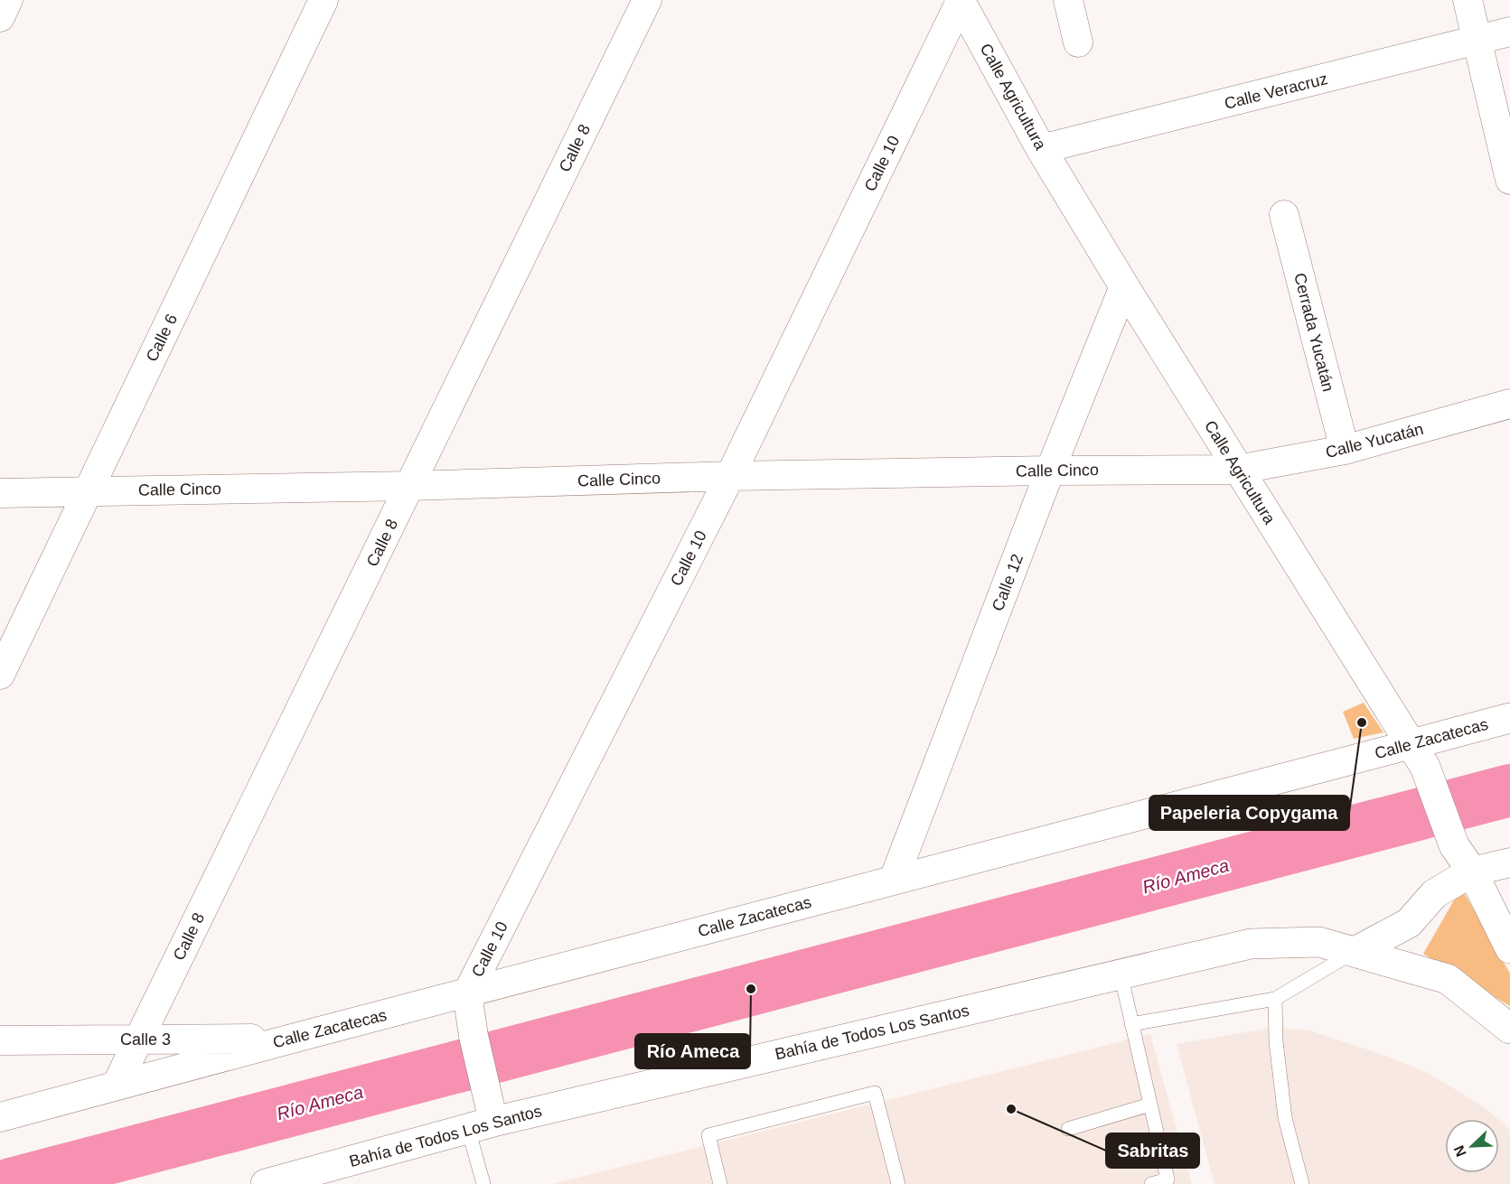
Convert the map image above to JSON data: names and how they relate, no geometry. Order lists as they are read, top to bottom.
{
  "streets": {
    "main road": ["Calle Agricultura", "Calle Zacatecas", "Bahía de Todos Los Santos"],
    "street": [
      "Calle Veracruz",
      "Calle 8",
      "Calle 10",
      "Cerrada Yucatán",
      "Calle 6",
      "Calle Yucatán",
      "Calle Cinco",
      "Calle 12",
      "Calle 3"
    ]
  },
  "crossings": [
    ["Calle Veracruz", "Calle Agricultura"],
    ["Calle Agricultura", "Calle 10"],
    ["Calle Agricultura", "Calle Yucatán"],
    ["Calle Agricultura", "Calle Cinco"],
    ["Calle Agricultura", "Calle 12"],
    ["Calle Agricultura", "Calle Zacatecas"],
    ["Calle 8", "Calle Cinco"],
    ["Calle 8", "Calle Zacatecas"],
    ["Calle 8", "Calle 3"],
    ["Calle 10", "Calle Cinco"],
    ["Calle 10", "Calle Zacatecas"],
    ["Calle 10", "Bahía de Todos Los Santos"],
    ["Cerrada Yucatán", "Calle Yucatán"],
    ["Calle 6", "Calle Cinco"],
    ["Calle Yucatán", "Calle Cinco"],
    ["Calle Cinco", "Calle 12"],
    ["Calle 12", "Calle Zacatecas"],
    ["Calle Zacatecas", "Calle 3"]
  ],
  "water": ["Río Ameca"],
  "places": ["Papeleria Copygama", "Río Ameca", "Sabritas"],
  "north": "bottom left"
}
